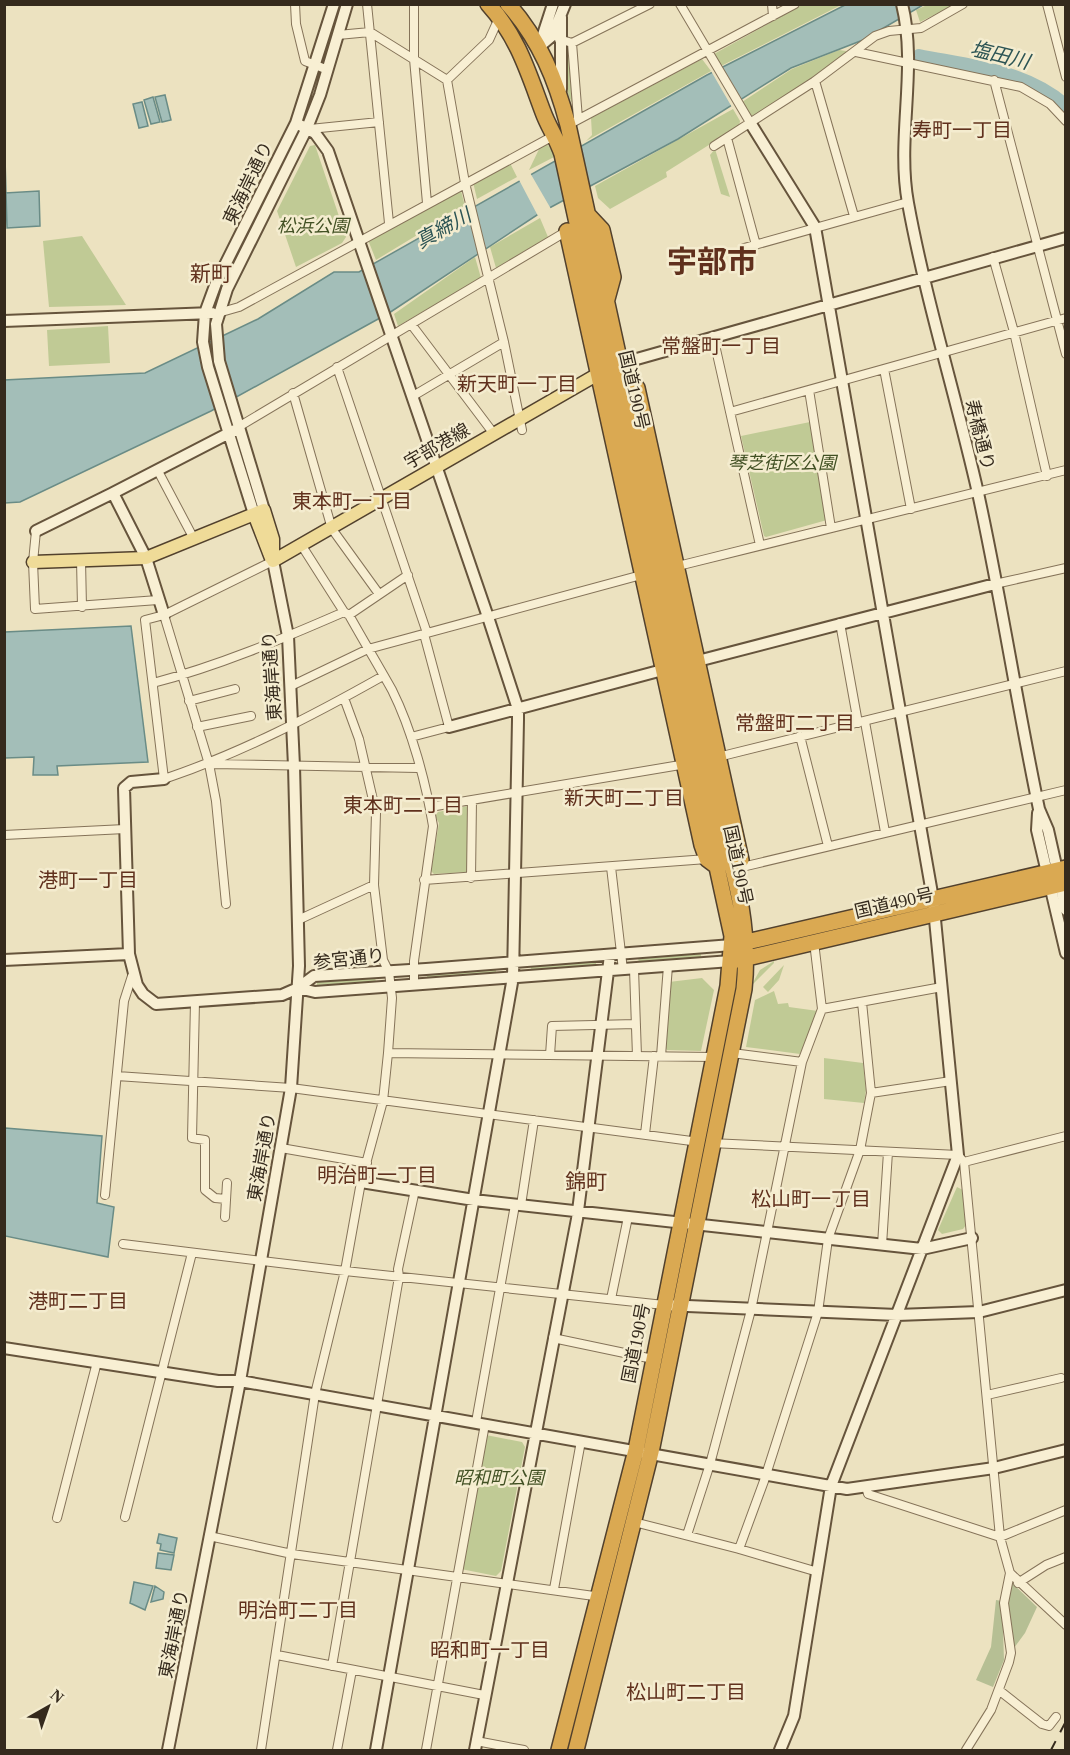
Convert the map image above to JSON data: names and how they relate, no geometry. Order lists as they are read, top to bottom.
{
  "streets": {
    "highway": ["国道190号", "国道490号"],
    "main road": ["宇部港線"],
    "street": ["東海岸通り", "寿橋通り", "参宮通り"]
  },
  "crossings": [
    ["東海岸通り", "宇部港線"],
    ["東海岸通り", "参宮通り"],
    ["国道190号", "宇部港線"],
    ["国道190号", "国道490号"],
    ["国道190号", "参宮通り"],
    ["寿橋通り", "国道490号"],
    ["国道490号", "参宮通り"]
  ],
  "districts": [
    "寿町一丁目",
    "宇部市",
    "新町",
    "常盤町一丁目",
    "新天町一丁目",
    "東本町一丁目",
    "常盤町二丁目",
    "新天町二丁目",
    "東本町二丁目",
    "港町一丁目",
    "明治町一丁目",
    "錦町",
    "松山町一丁目",
    "港町二丁目",
    "明治町二丁目",
    "昭和町一丁目",
    "松山町二丁目"
  ],
  "water": ["塩田川", "真締川"],
  "parks": ["松浜公園", "琴芝街区公園", "昭和町公園"],
  "north": "top right"
}
